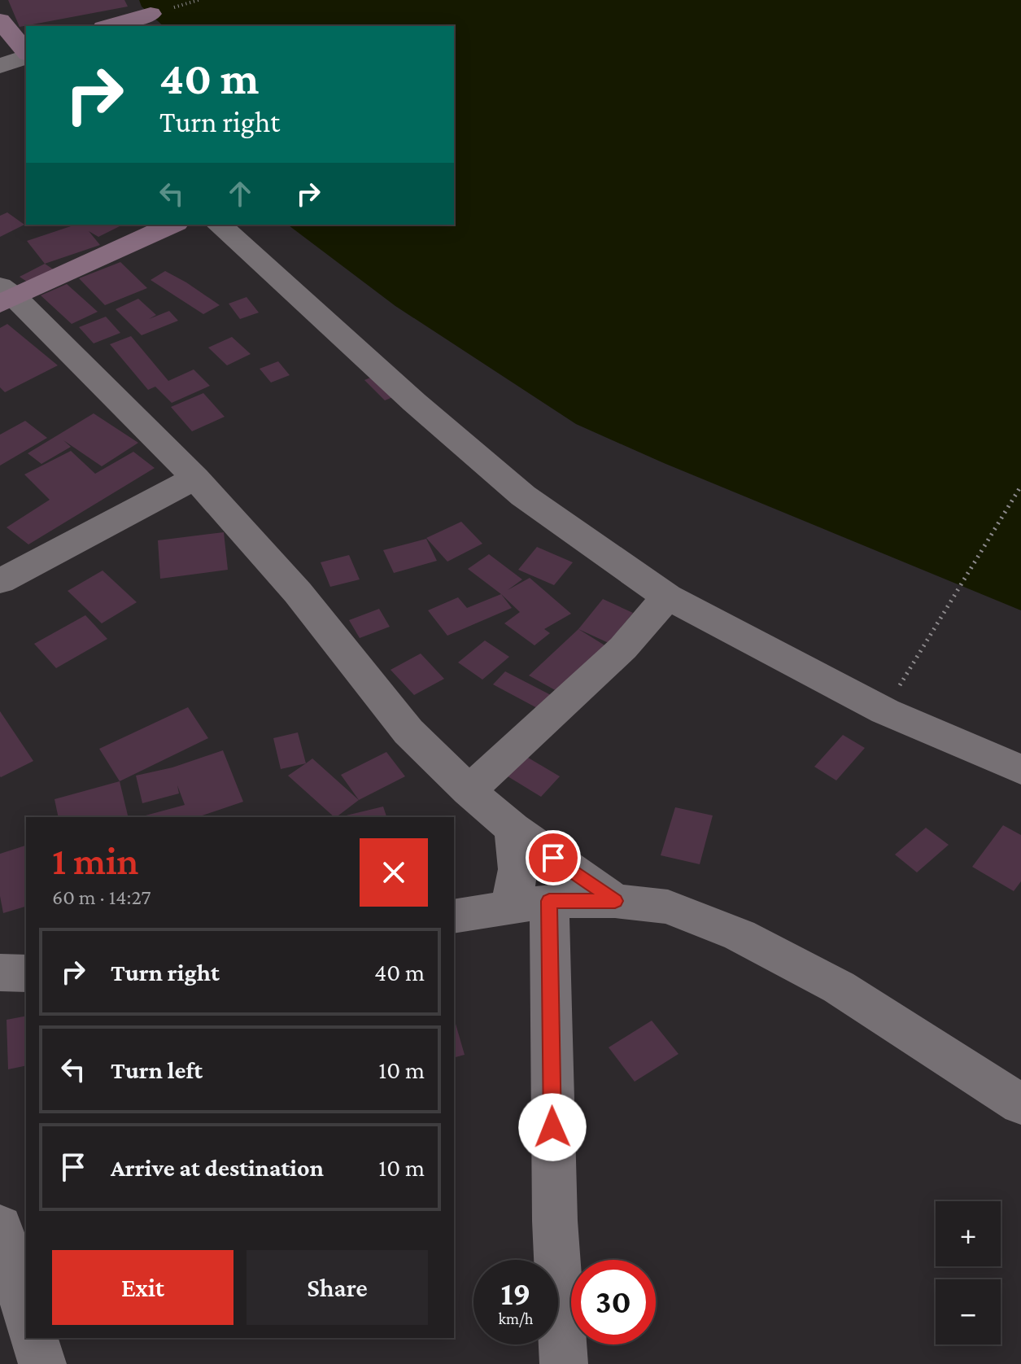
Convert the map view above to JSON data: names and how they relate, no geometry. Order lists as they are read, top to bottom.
{
  "page": {
    "turn": ["40 m", "Turn right"],
    "heading": ["1 min", "60 m · 14:27"],
    "list": [
      {
        "name": "Turn right",
        "value": "40 m"
      },
      {
        "name": "Turn left",
        "value": "10 m"
      },
      {
        "name": "Arrive at destination",
        "value": "10 m"
      }
    ],
    "map_buttons": ["+", "−"],
    "buttons": ["Exit", "Share"],
    "speed": "19 km/h",
    "limit": "30"
  }
}
